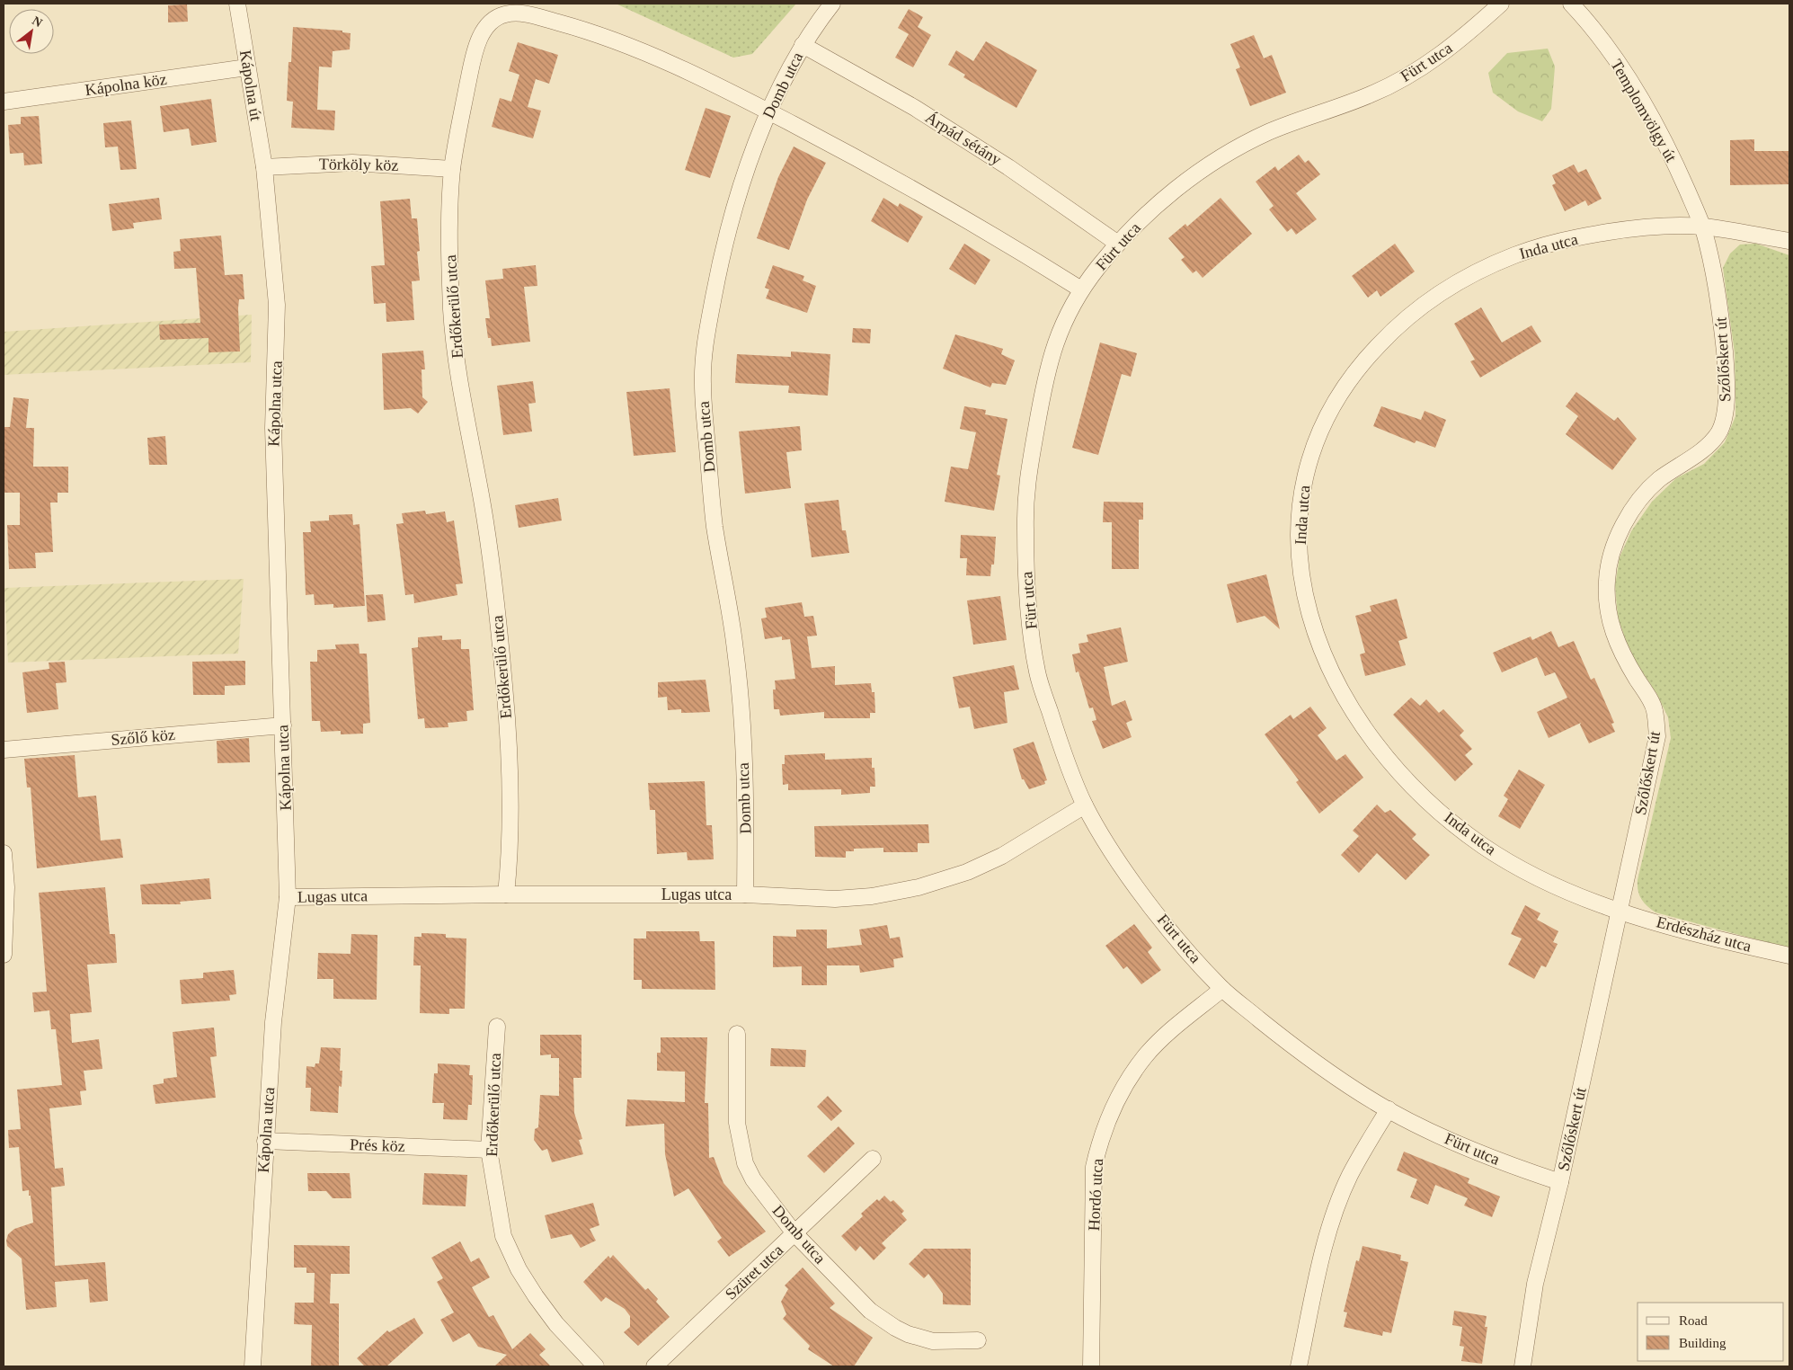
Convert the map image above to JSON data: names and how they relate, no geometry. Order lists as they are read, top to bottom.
{
  "streets": {
    "street": [
      "Fürt utca",
      "Kápolna köz",
      "Kápolna út",
      "Domb utca",
      "Templomvölgy út",
      "Árpád sétány",
      "Törköly köz",
      "Inda utca",
      "Erdőkerülő utca",
      "Szőlőskert út",
      "Kápolna utca",
      "Szőlő köz",
      "Lugas utca",
      "Erdészház utca",
      "Prés köz",
      "Hordó utca",
      "Szüret utca"
    ]
  },
  "crossings": [
    ["Fürt utca", "Árpád sétány"],
    ["Fürt utca", "Szőlőskert út"],
    ["Fürt utca", "Lugas utca"],
    ["Fürt utca", "Hordó utca"],
    ["Kápolna köz", "Kápolna út"],
    ["Kápolna út", "Törköly köz"],
    ["Kápolna út", "Kápolna utca"],
    ["Domb utca", "Árpád sétány"],
    ["Domb utca", "Erdőkerülő utca"],
    ["Domb utca", "Lugas utca"],
    ["Domb utca", "Szüret utca"],
    ["Templomvölgy út", "Inda utca"],
    ["Templomvölgy út", "Szőlőskert út"],
    ["Törköly köz", "Erdőkerülő utca"],
    ["Törköly köz", "Kápolna utca"],
    ["Inda utca", "Szőlőskert út"],
    ["Inda utca", "Erdészház utca"],
    ["Erdőkerülő utca", "Lugas utca"],
    ["Erdőkerülő utca", "Prés köz"],
    ["Szőlőskert út", "Erdészház utca"],
    ["Kápolna utca", "Szőlő köz"],
    ["Kápolna utca", "Lugas utca"],
    ["Kápolna utca", "Prés köz"]
  ],
  "legend": ["Road", "Building"],
  "north": "top right"
}
